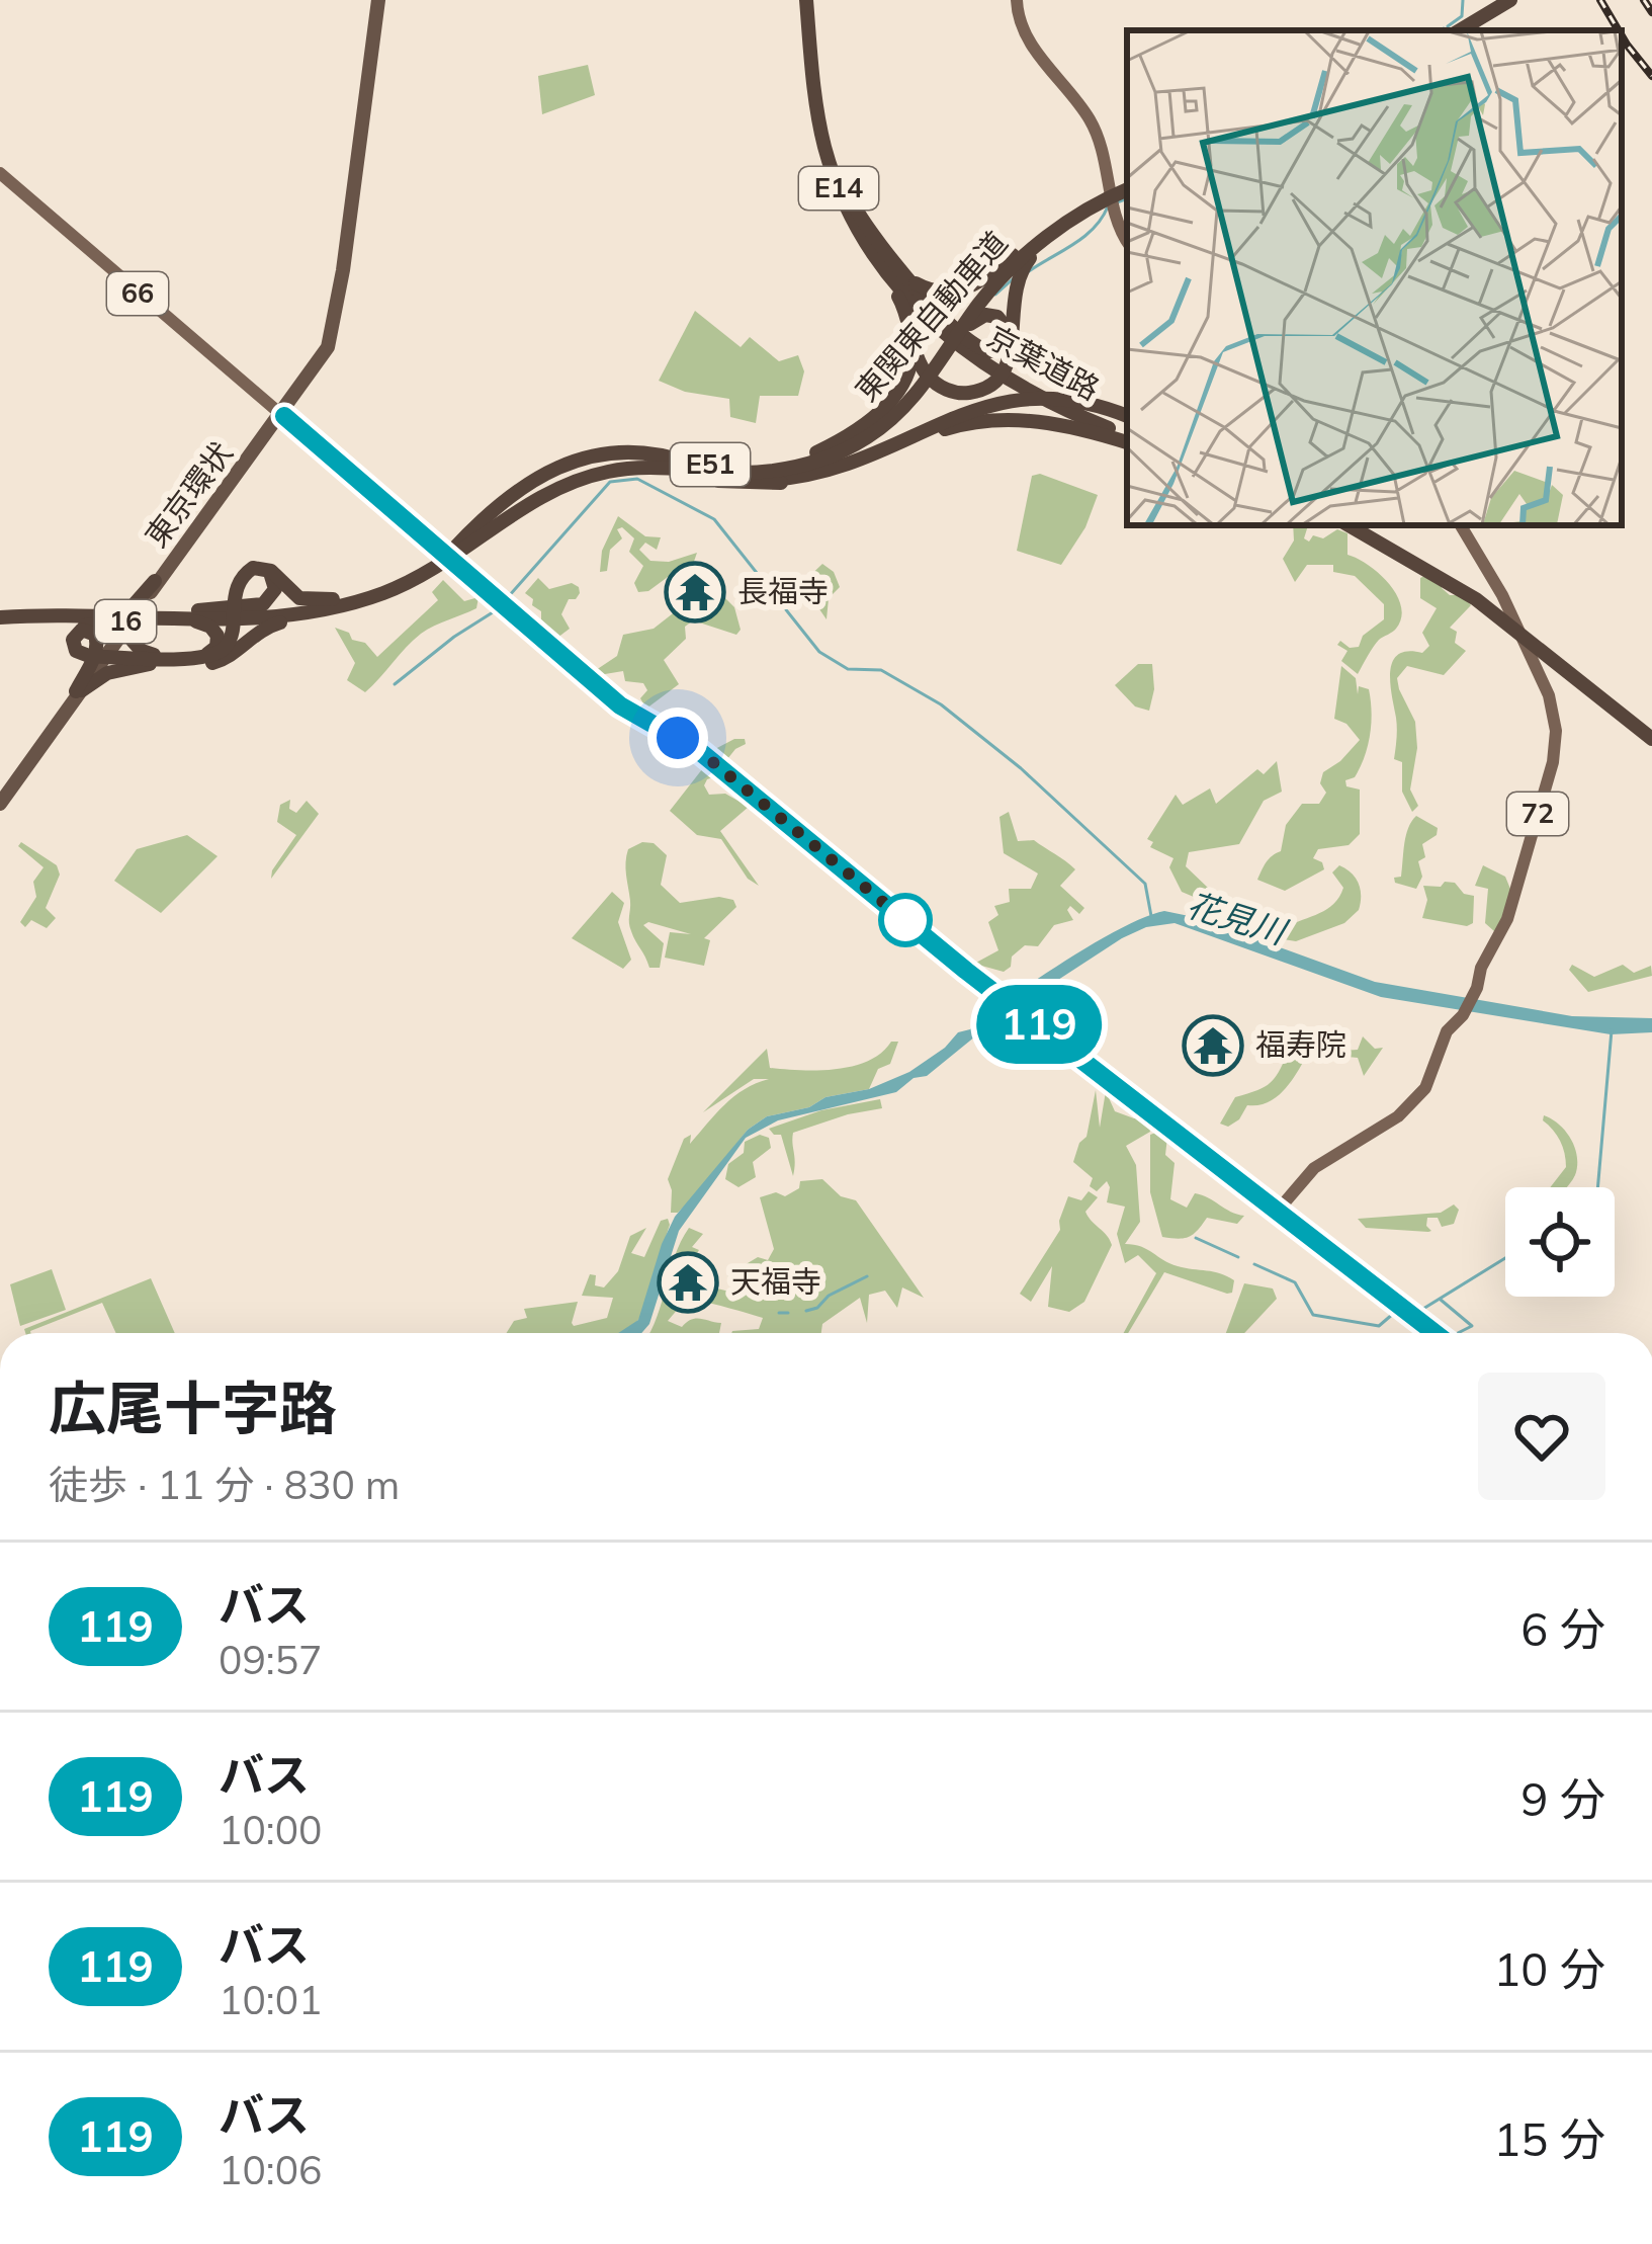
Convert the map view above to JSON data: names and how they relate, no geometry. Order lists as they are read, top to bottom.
{
  "streets": {
    "highway": [
      "E14",
      "東関東自動車道",
      "京葉道路",
      "E51",
      "東京環状",
      "16"
    ],
    "main road": ["66", "72"]
  },
  "crossings": [
    ["66", "16"],
    ["東関東自動車道", "東京環状"],
    ["東京環状", "16"]
  ],
  "water": ["花見川"],
  "places": {
    "temple": ["長福寺", "福寿院", "天福寺"]
  },
  "lines": ["bus line 119"],
  "page": {
    "on_map": "119",
    "heading": ["広尾十字路", "徒歩 · 11 分 · 830 m"],
    "list": [
      {
        "mark": "119",
        "name": "バス",
        "note": "09:57",
        "value": "6 分"
      },
      {
        "mark": "119",
        "name": "バス",
        "note": "10:00",
        "value": "9 分"
      },
      {
        "mark": "119",
        "name": "バス",
        "note": "10:01",
        "value": "10 分"
      },
      {
        "mark": "119",
        "name": "バス",
        "note": "10:06",
        "value": "15 分"
      }
    ]
  }
}
